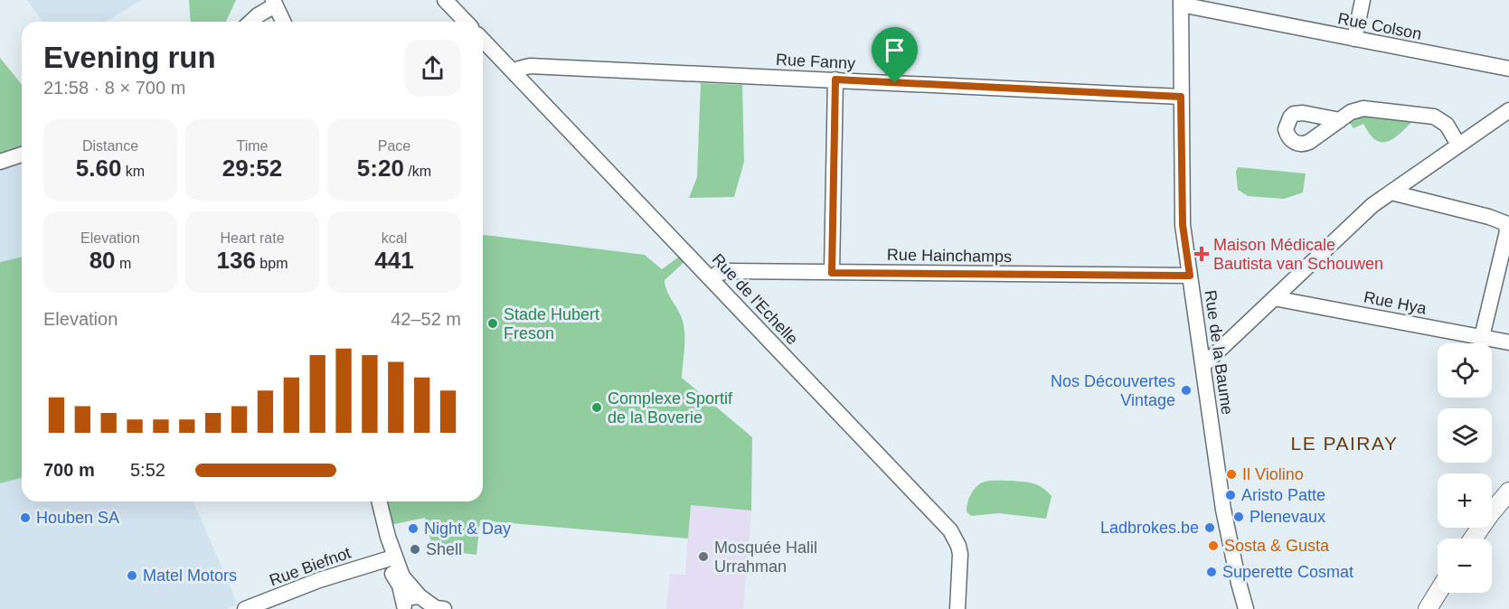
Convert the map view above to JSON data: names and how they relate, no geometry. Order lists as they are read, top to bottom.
{
  "streets": {
    "street": [
      "Rue Colson",
      "Rue Fanny",
      "Rue Hainchamps",
      "Rue de l'Echelle",
      "Rue Hya",
      "Rue de la Baume",
      "Rue Biefnot"
    ]
  },
  "crossings": [
    ["Rue Colson", "Rue de la Baume"],
    ["Rue Fanny", "Rue de l'Echelle"],
    ["Rue Fanny", "Rue de la Baume"],
    ["Rue Hainchamps", "Rue de l'Echelle"],
    ["Rue Hainchamps", "Rue de la Baume"]
  ],
  "districts": ["LE PAIRAY"],
  "places": {
    "health": ["Maison Médicale Bautista van Schouwen"],
    "other": [
      "Stade Hubert Freson",
      "Nos Découvertes Vintage",
      "Complexe Sportif de la Boverie",
      "Il Violino",
      "Aristo Patte",
      "Plenevaux",
      "Houben SA",
      "Ladbrokes.be",
      "Night & Day",
      "Sosta & Gusta",
      "Shell",
      "Mosquée Halil Urrahman",
      "Superette Cosmat",
      "Matel Motors"
    ]
  },
  "page": {
    "heading": ["Evening run", "21:58 · 8 × 700 m"],
    "stats": [
      ["Distance", "5.60 km"],
      ["Time", "29:52"],
      ["Pace", "5:20 /km"],
      ["Elevation", "80 m"],
      ["Heart rate", "136 bpm"],
      ["kcal", "441"]
    ],
    "chart": ["Elevation", "42–52 m"],
    "map_buttons": ["+", "−"],
    "list": [
      {
        "name": "700 m",
        "note": "5:52"
      }
    ]
  }
}
